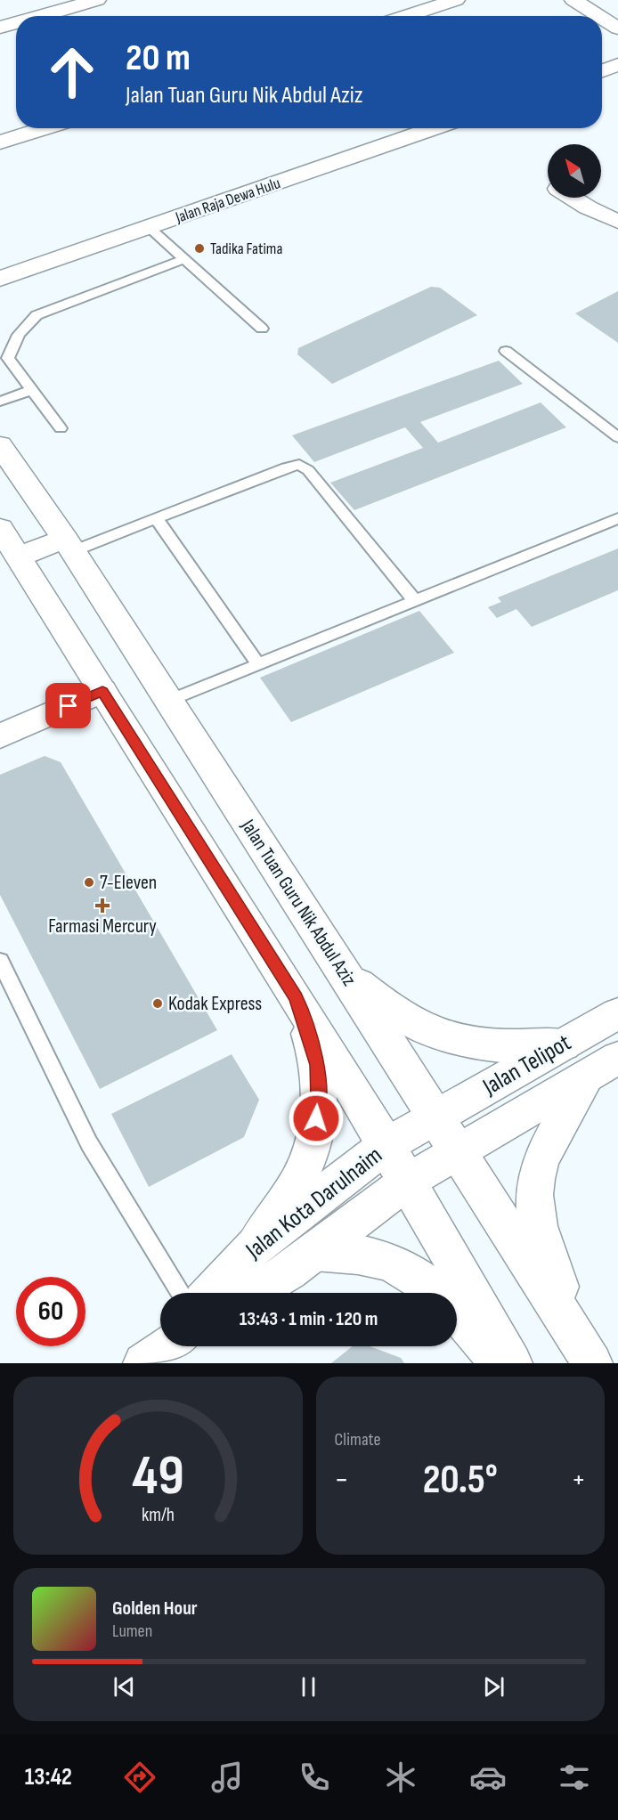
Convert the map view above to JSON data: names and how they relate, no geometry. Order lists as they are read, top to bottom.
{
  "streets": {
    "main road": [
      "Jalan Raja Dewa Hulu",
      "Jalan Tuan Guru Nik Abdul Aziz",
      "Jalan Telipot",
      "Jalan Kota Darulnaim"
    ]
  },
  "crossings": [
    ["Jalan Tuan Guru Nik Abdul Aziz", "Jalan Telipot"],
    ["Jalan Tuan Guru Nik Abdul Aziz", "Jalan Kota Darulnaim"],
    ["Jalan Telipot", "Jalan Kota Darulnaim"]
  ],
  "places": {
    "other": ["Tadika Fatima", "7-Eleven", "Kodak Express"],
    "health": ["Farmasi Mercury"]
  },
  "north": "top left",
  "page": {
    "turn": ["20 m", "Jalan Tuan Guru Nik Abdul Aziz"],
    "limit": "60",
    "trip": "13:43 · 1 min · 120 m",
    "tile": "Climate",
    "heat": ["−", "20.5°", "+"],
    "song": ["Golden Hour", "Lumen"],
    "tabs": "13:42",
    "gauge": ["49", "km/h"]
  }
}
